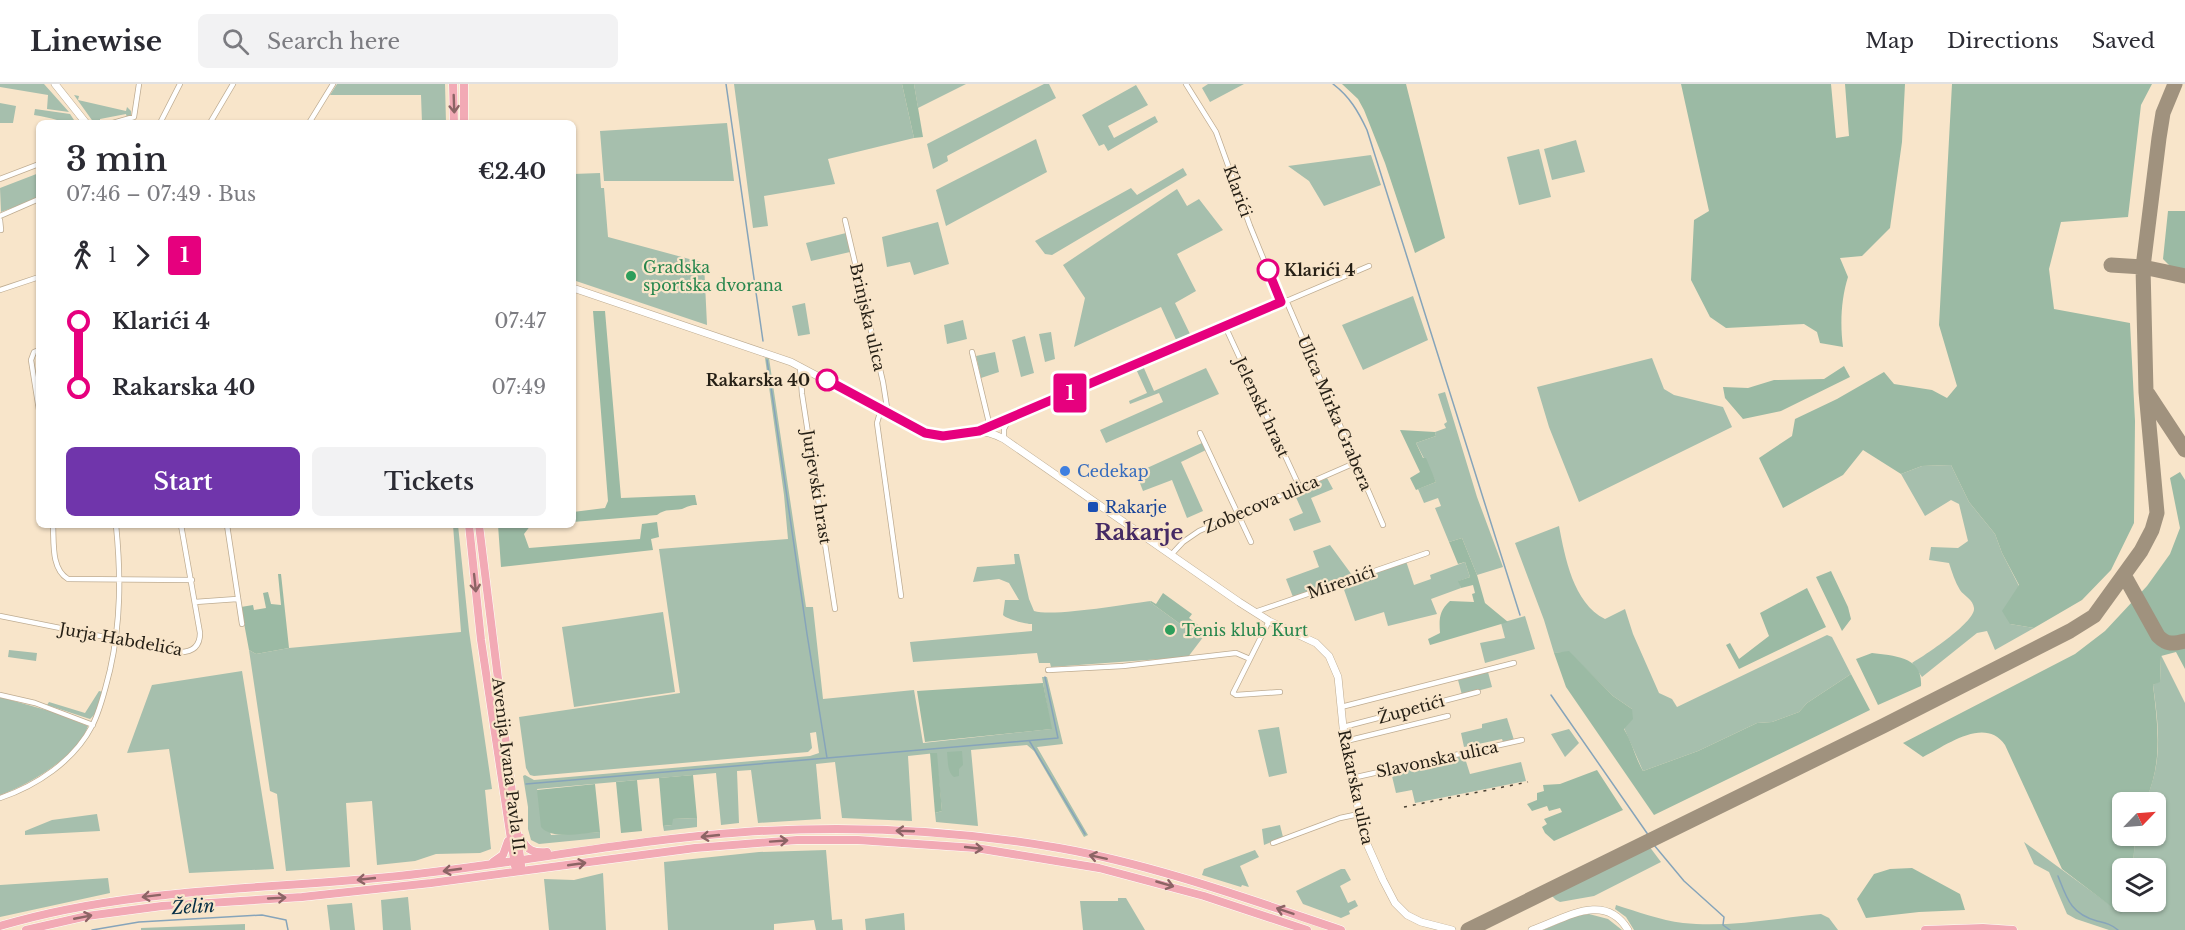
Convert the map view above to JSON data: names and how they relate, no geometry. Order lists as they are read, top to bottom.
{
  "streets": {
    "main road": ["Avenija Ivana Pavla II.", "Rakarska ulica"],
    "street": [
      "Klarići",
      "Brinjska ulica",
      "Jelenski hrast",
      "Ulica Mirka Grabera",
      "Jurjevski hrast",
      "Zobecova ulica",
      "Mirenići",
      "Jurja Habdelića",
      "Župetići",
      "Slavonska ulica"
    ]
  },
  "crossings": [
    ["Klarići", "Ulica Mirka Grabera"],
    ["Brinjska ulica", "Rakarska ulica"],
    ["Jelenski hrast", "Zobecova ulica"],
    ["Ulica Mirka Grabera", "Zobecova ulica"],
    ["Jurjevski hrast", "Rakarska ulica"],
    ["Zobecova ulica", "Rakarska ulica"],
    ["Mirenići", "Rakarska ulica"],
    ["Župetići", "Rakarska ulica"],
    ["Slavonska ulica", "Rakarska ulica"]
  ],
  "districts": ["Rakarje"],
  "water": ["Želin"],
  "places": {
    "other": [
      "Klarići 4",
      "Gradska sportska dvorana",
      "Rakarska 40",
      "Cedekap",
      "Tenis klub Kurt"
    ],
    "transit": ["Rakarje"]
  },
  "lines": ["bus line 1"],
  "north": "top right",
  "page": {
    "header": "Linewise",
    "search": "Search here",
    "nav": ["Map", "Directions", "Saved"],
    "on_map": "1",
    "heading": ["3 min", "07:46 – 07:49 · Bus", "€2.40"],
    "legs": ["1", "1"],
    "list": [
      {
        "name": "Klarići 4",
        "value": "07:47"
      },
      {
        "name": "Rakarska 40",
        "value": "07:49"
      }
    ],
    "buttons": ["Start", "Tickets"]
  }
}
